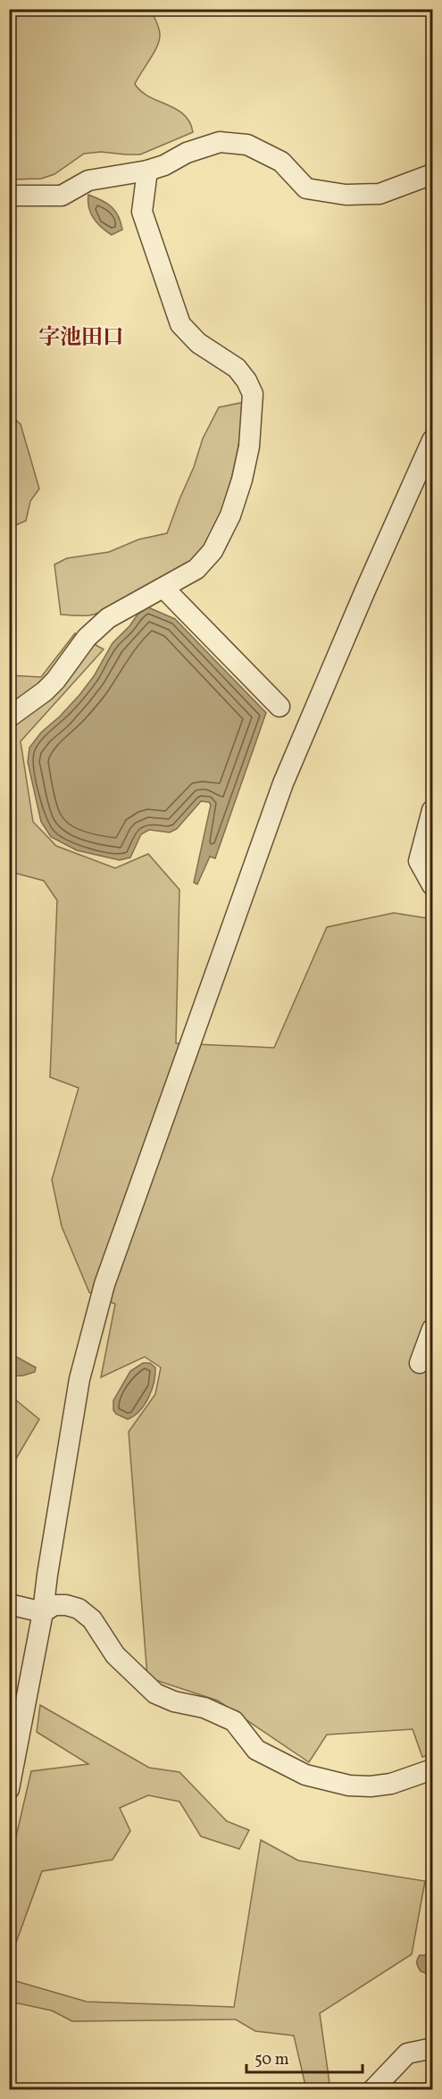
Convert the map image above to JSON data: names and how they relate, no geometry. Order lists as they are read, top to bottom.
{
  "districts": ["字池田口"],
  "scale_bar": "50 m"
}
